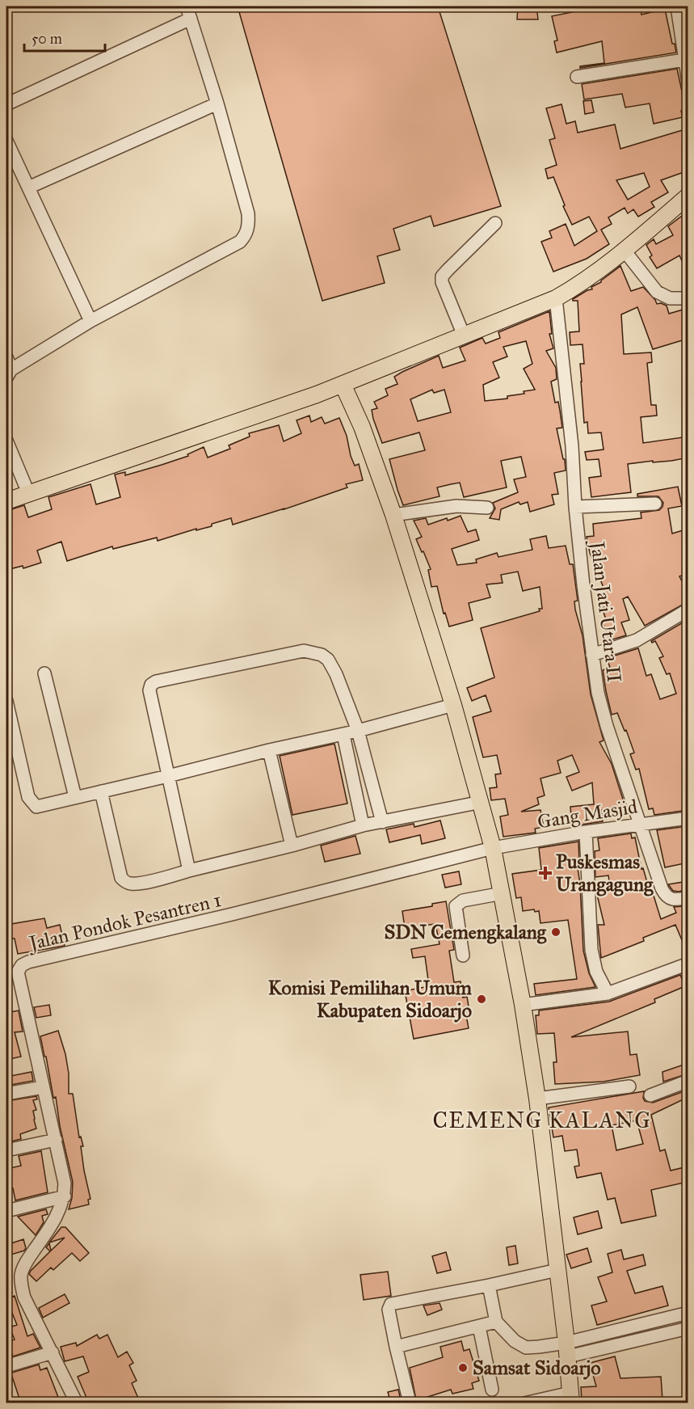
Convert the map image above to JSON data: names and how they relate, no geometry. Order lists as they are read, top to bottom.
{
  "streets": {
    "street": ["Jalan Jati Utara II", "Gang Masjid", "Jalan Pondok Pesantren 1"]
  },
  "crossings": [
    ["Jalan Jati Utara II", "Gang Masjid"],
    ["Gang Masjid", "Jalan Pondok Pesantren 1"]
  ],
  "districts": ["CEMENG KALANG"],
  "places": {
    "health": ["Puskesmas Urangagung"],
    "other": ["SDN Cemengkalang", "Komisi Pemilihan Umum Kabupaten Sidoarjo", "Samsat Sidoarjo"]
  },
  "scale_bar": "50 m"
}
